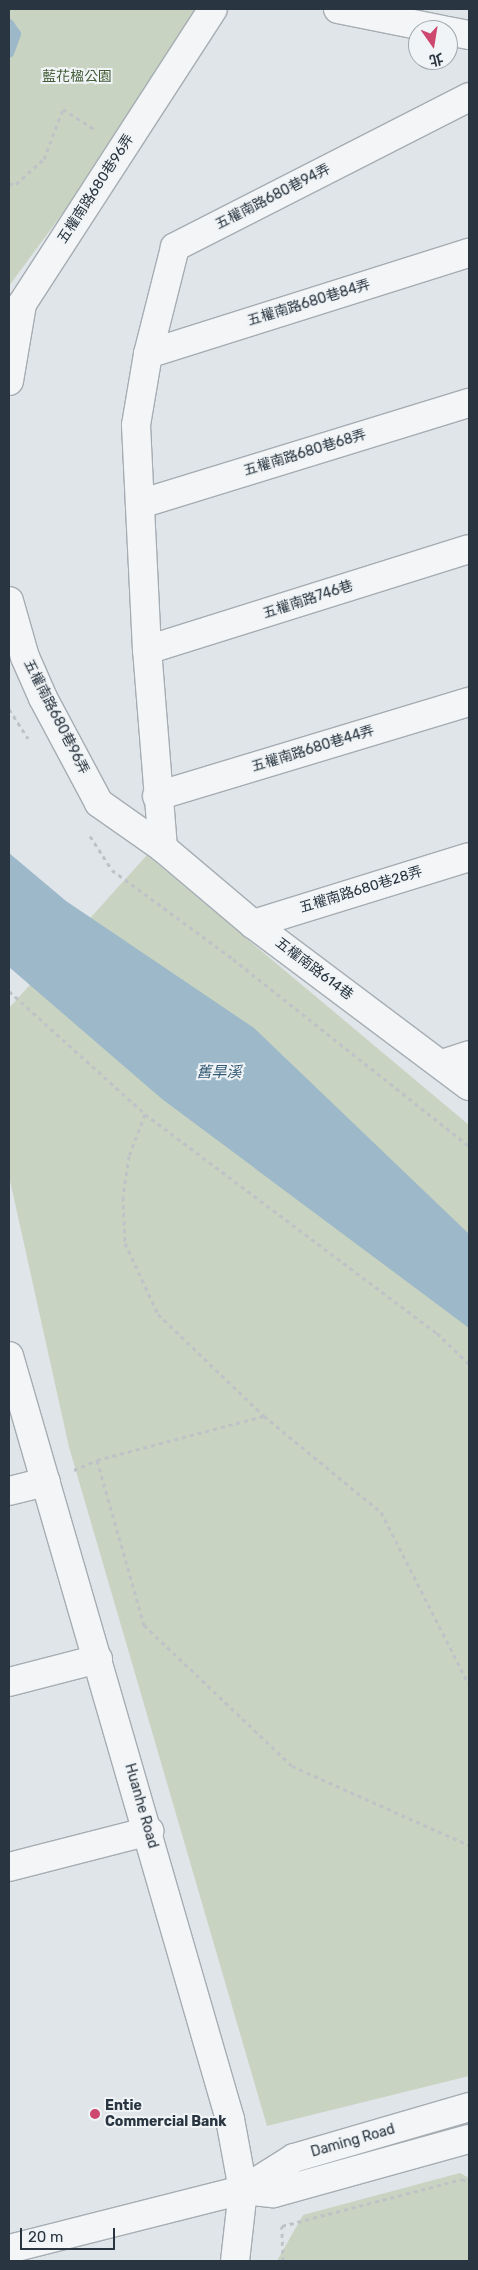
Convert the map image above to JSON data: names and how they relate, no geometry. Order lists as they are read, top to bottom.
{
  "streets": {
    "street": [
      "五權南路680巷96弄",
      "五權南路680巷94弄",
      "五權南路680巷84弄",
      "五權南路680巷68弄",
      "五權南路746巷",
      "五權南路680巷44弄",
      "五權南路680巷28弄",
      "五權南路614巷",
      "Huanhe Road",
      "Daming Road"
    ]
  },
  "crossings": [
    ["五權南路680巷96弄", "五權南路614巷"],
    ["五權南路680巷94弄", "五權南路680巷84弄"],
    ["五權南路680巷94弄", "五權南路680巷68弄"],
    ["五權南路680巷94弄", "五權南路746巷"],
    ["五權南路680巷94弄", "五權南路680巷44弄"],
    ["五權南路680巷94弄", "五權南路614巷"],
    ["五權南路680巷28弄", "五權南路614巷"],
    ["Huanhe Road", "Daming Road"]
  ],
  "water": ["舊旱溪"],
  "parks": ["藍花楹公園"],
  "places": ["Entie Commercial Bank"],
  "scale_bar": "20 m",
  "north": "bottom"
}
